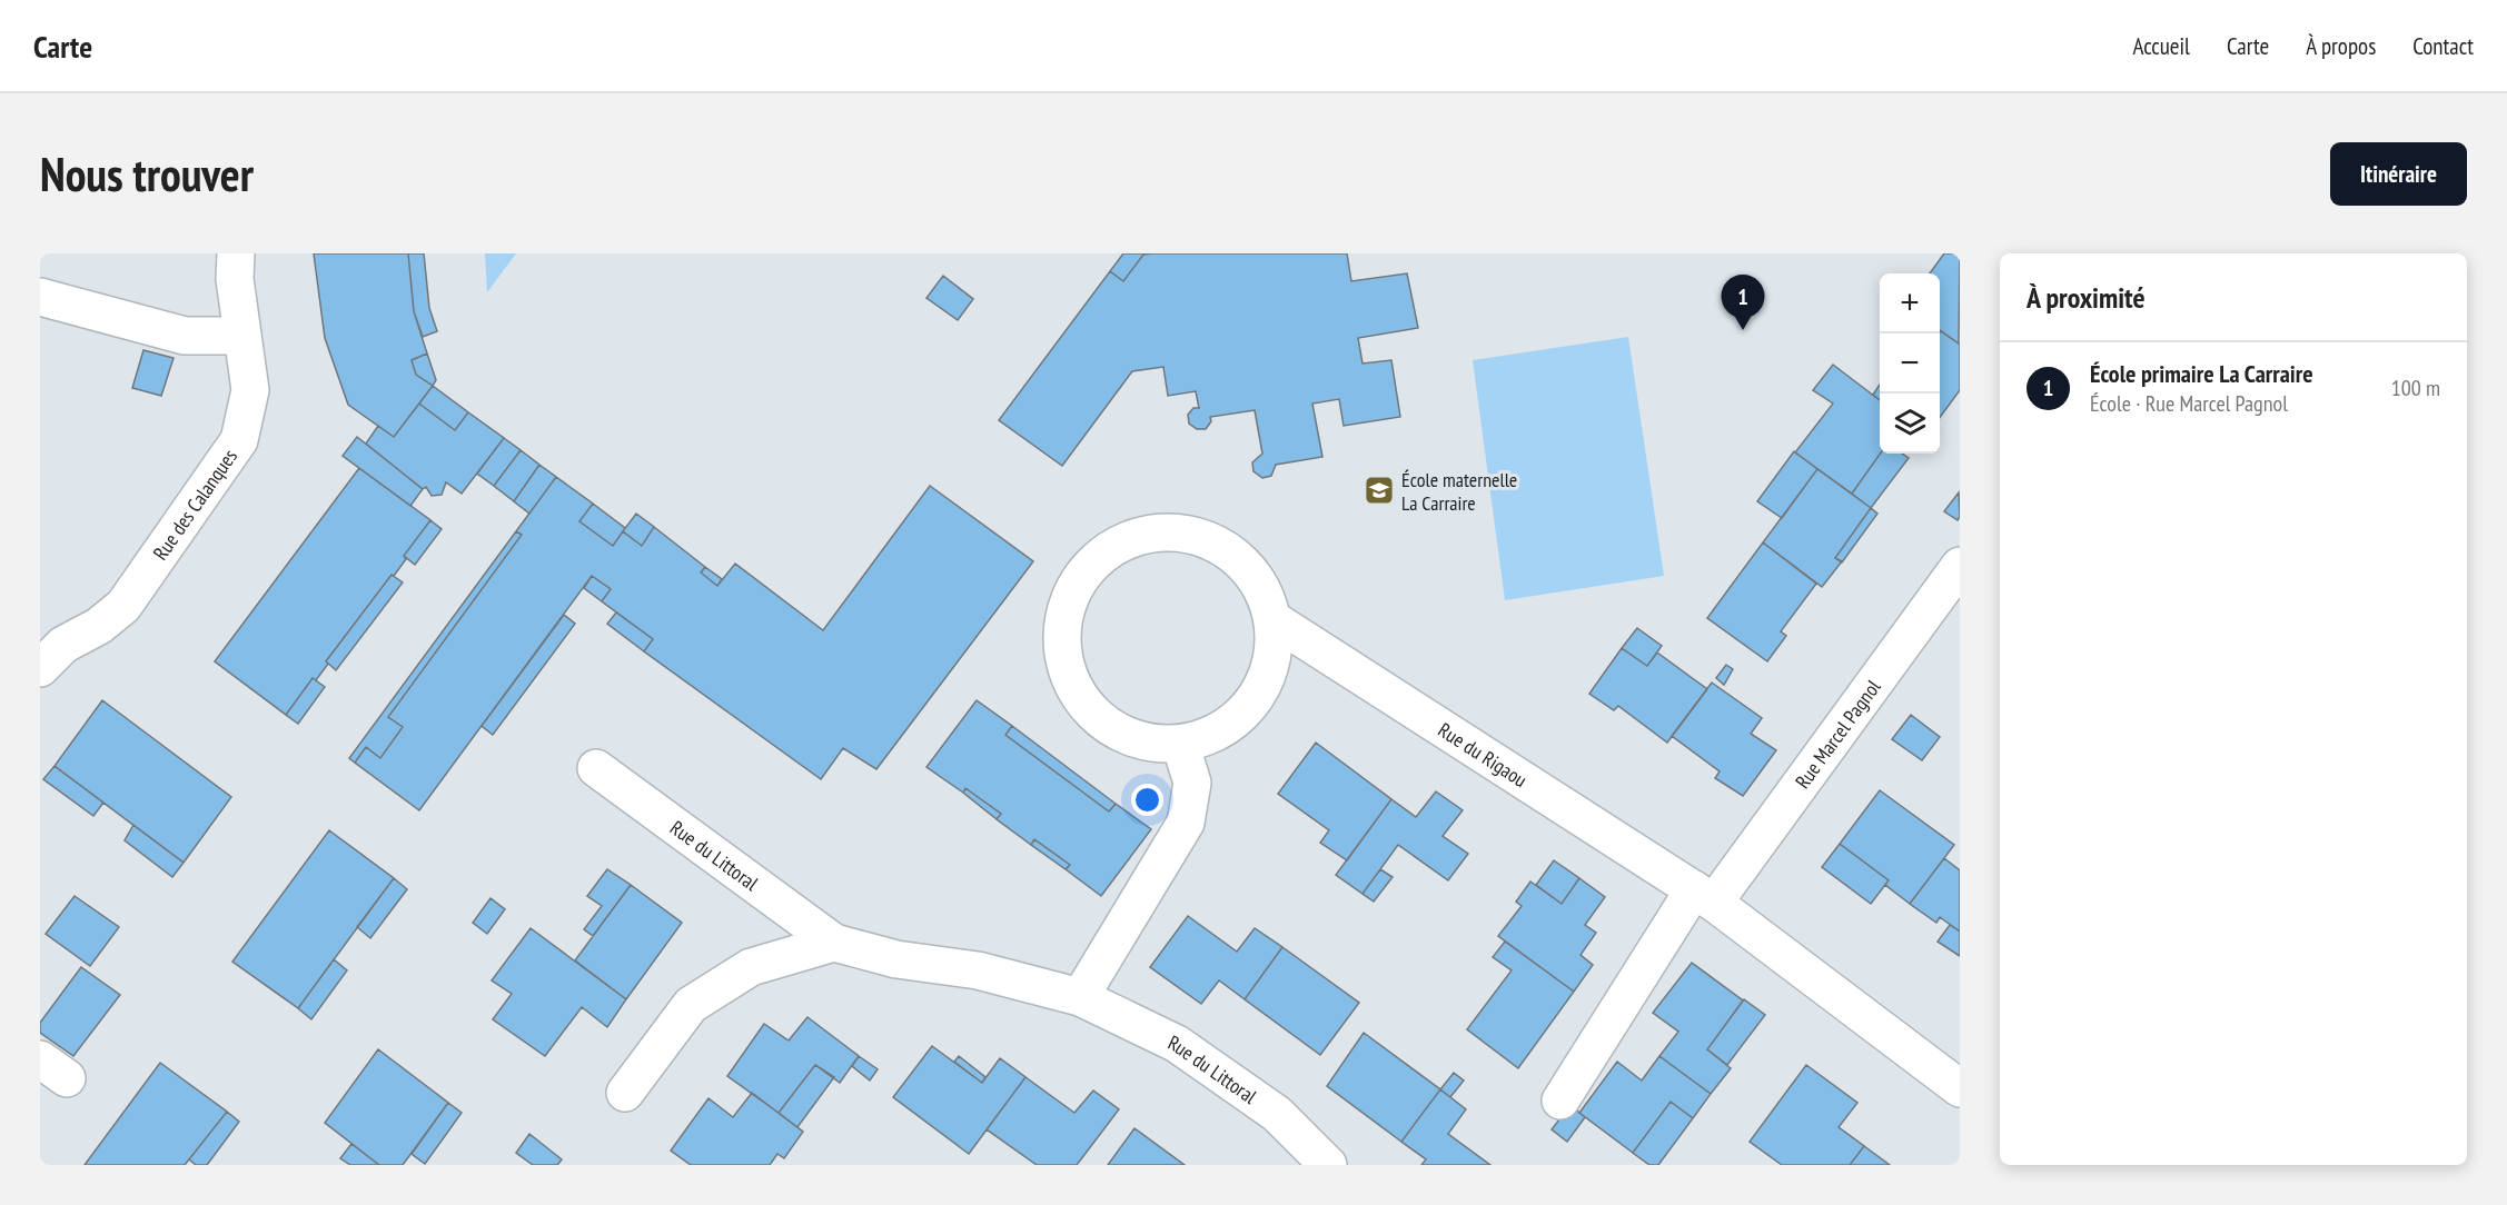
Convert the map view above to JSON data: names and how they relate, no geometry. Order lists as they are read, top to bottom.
{
  "streets": {
    "street": [
      "Rue des Calanques",
      "Rue Marcel Pagnol",
      "Rue du Rigaou",
      "Rue du Littoral"
    ]
  },
  "crossings": [
    ["Rue Marcel Pagnol", "Rue du Rigaou"]
  ],
  "places": {
    "school or university": ["École maternelle La Carraire"]
  },
  "page": {
    "header": "Carte",
    "nav": [
      "Accueil",
      "Carte",
      "À propos",
      "Contact"
    ],
    "buttons": "Itinéraire",
    "title": "Nous trouver",
    "heading": "À proximité",
    "map_buttons": ["+", "−"],
    "pins": "1",
    "list": [
      {
        "mark": "1",
        "name": "École primaire La Carraire",
        "note": "École · Rue Marcel Pagnol",
        "value": "100 m"
      }
    ]
  }
}
